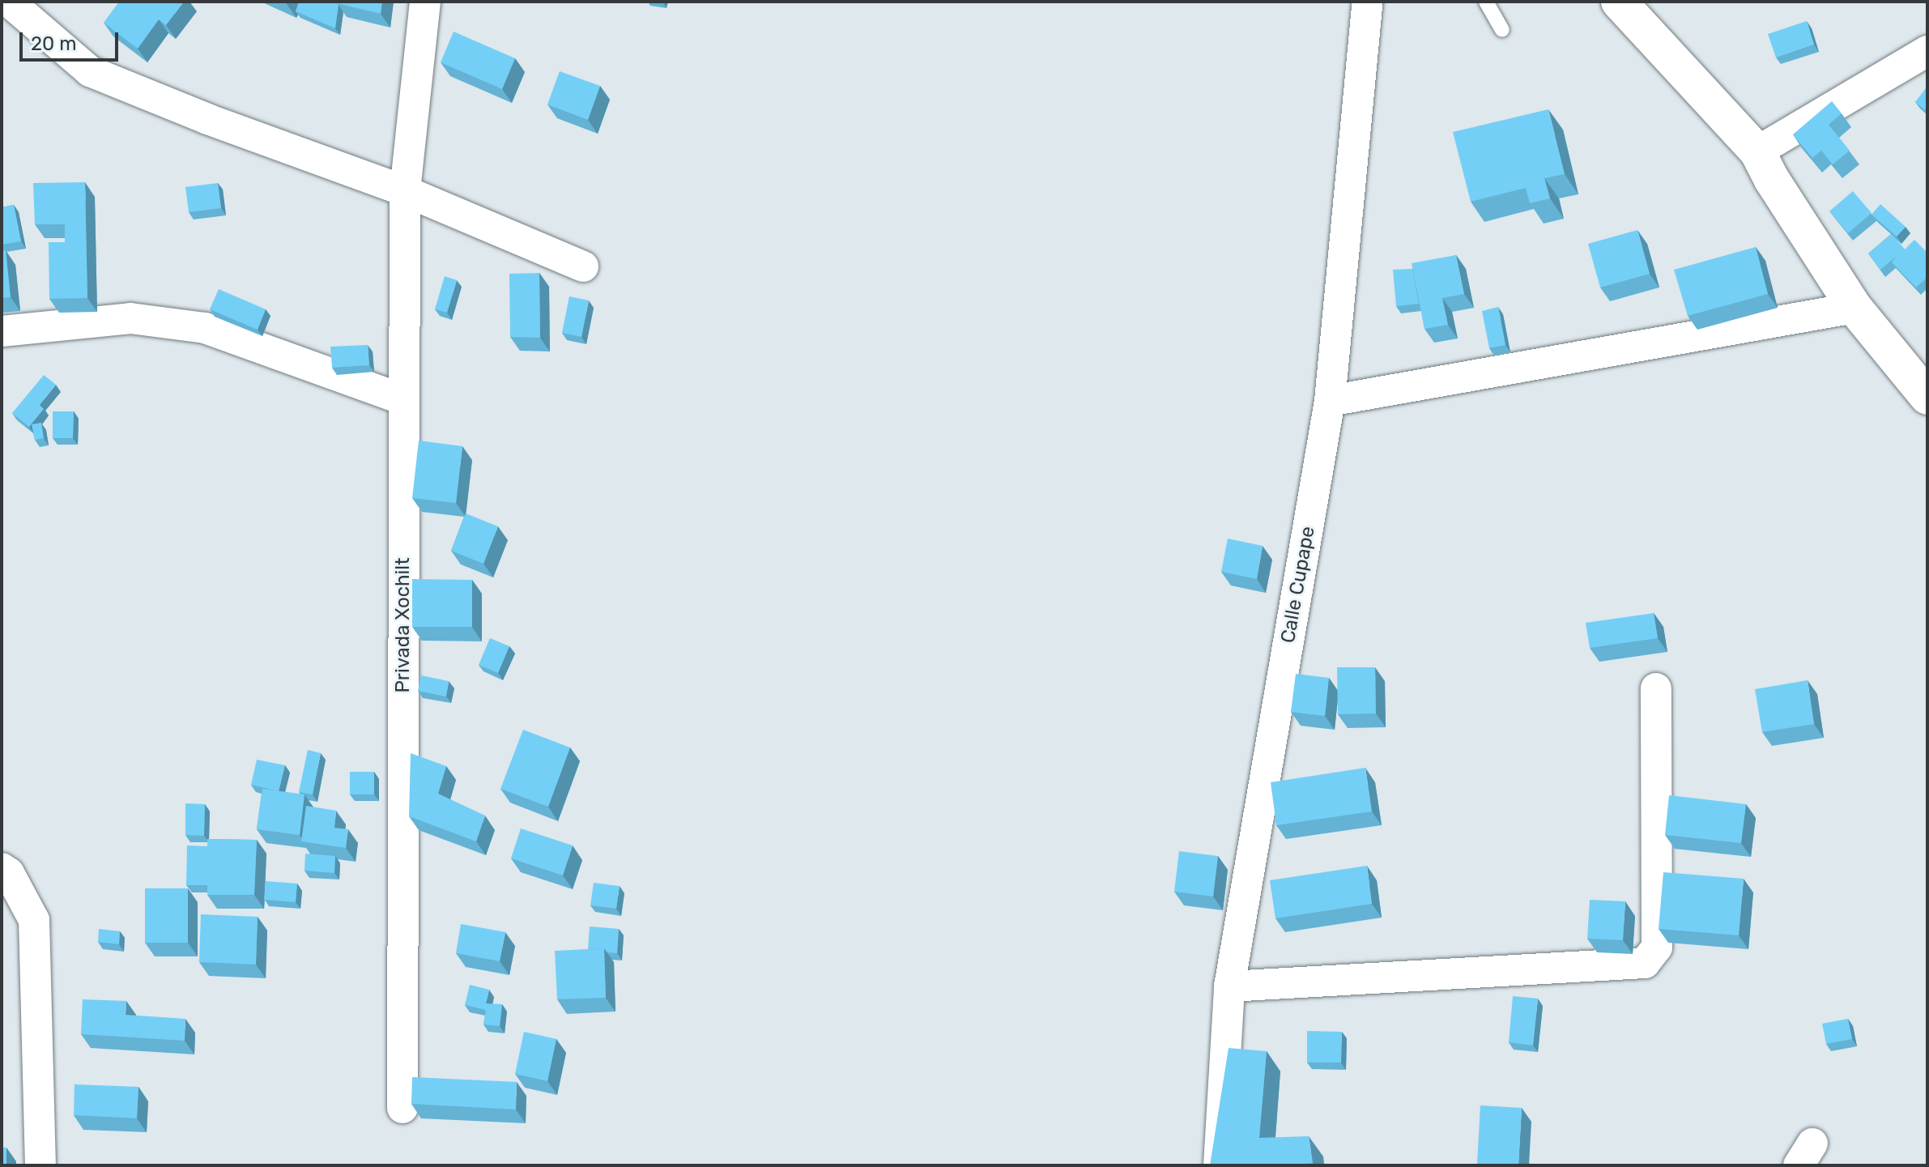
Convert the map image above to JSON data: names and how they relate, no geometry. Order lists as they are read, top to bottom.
{
  "streets": {
    "street": ["Calle Cupape", "Privada Xochilt"]
  },
  "scale_bar": "20 m"
}
